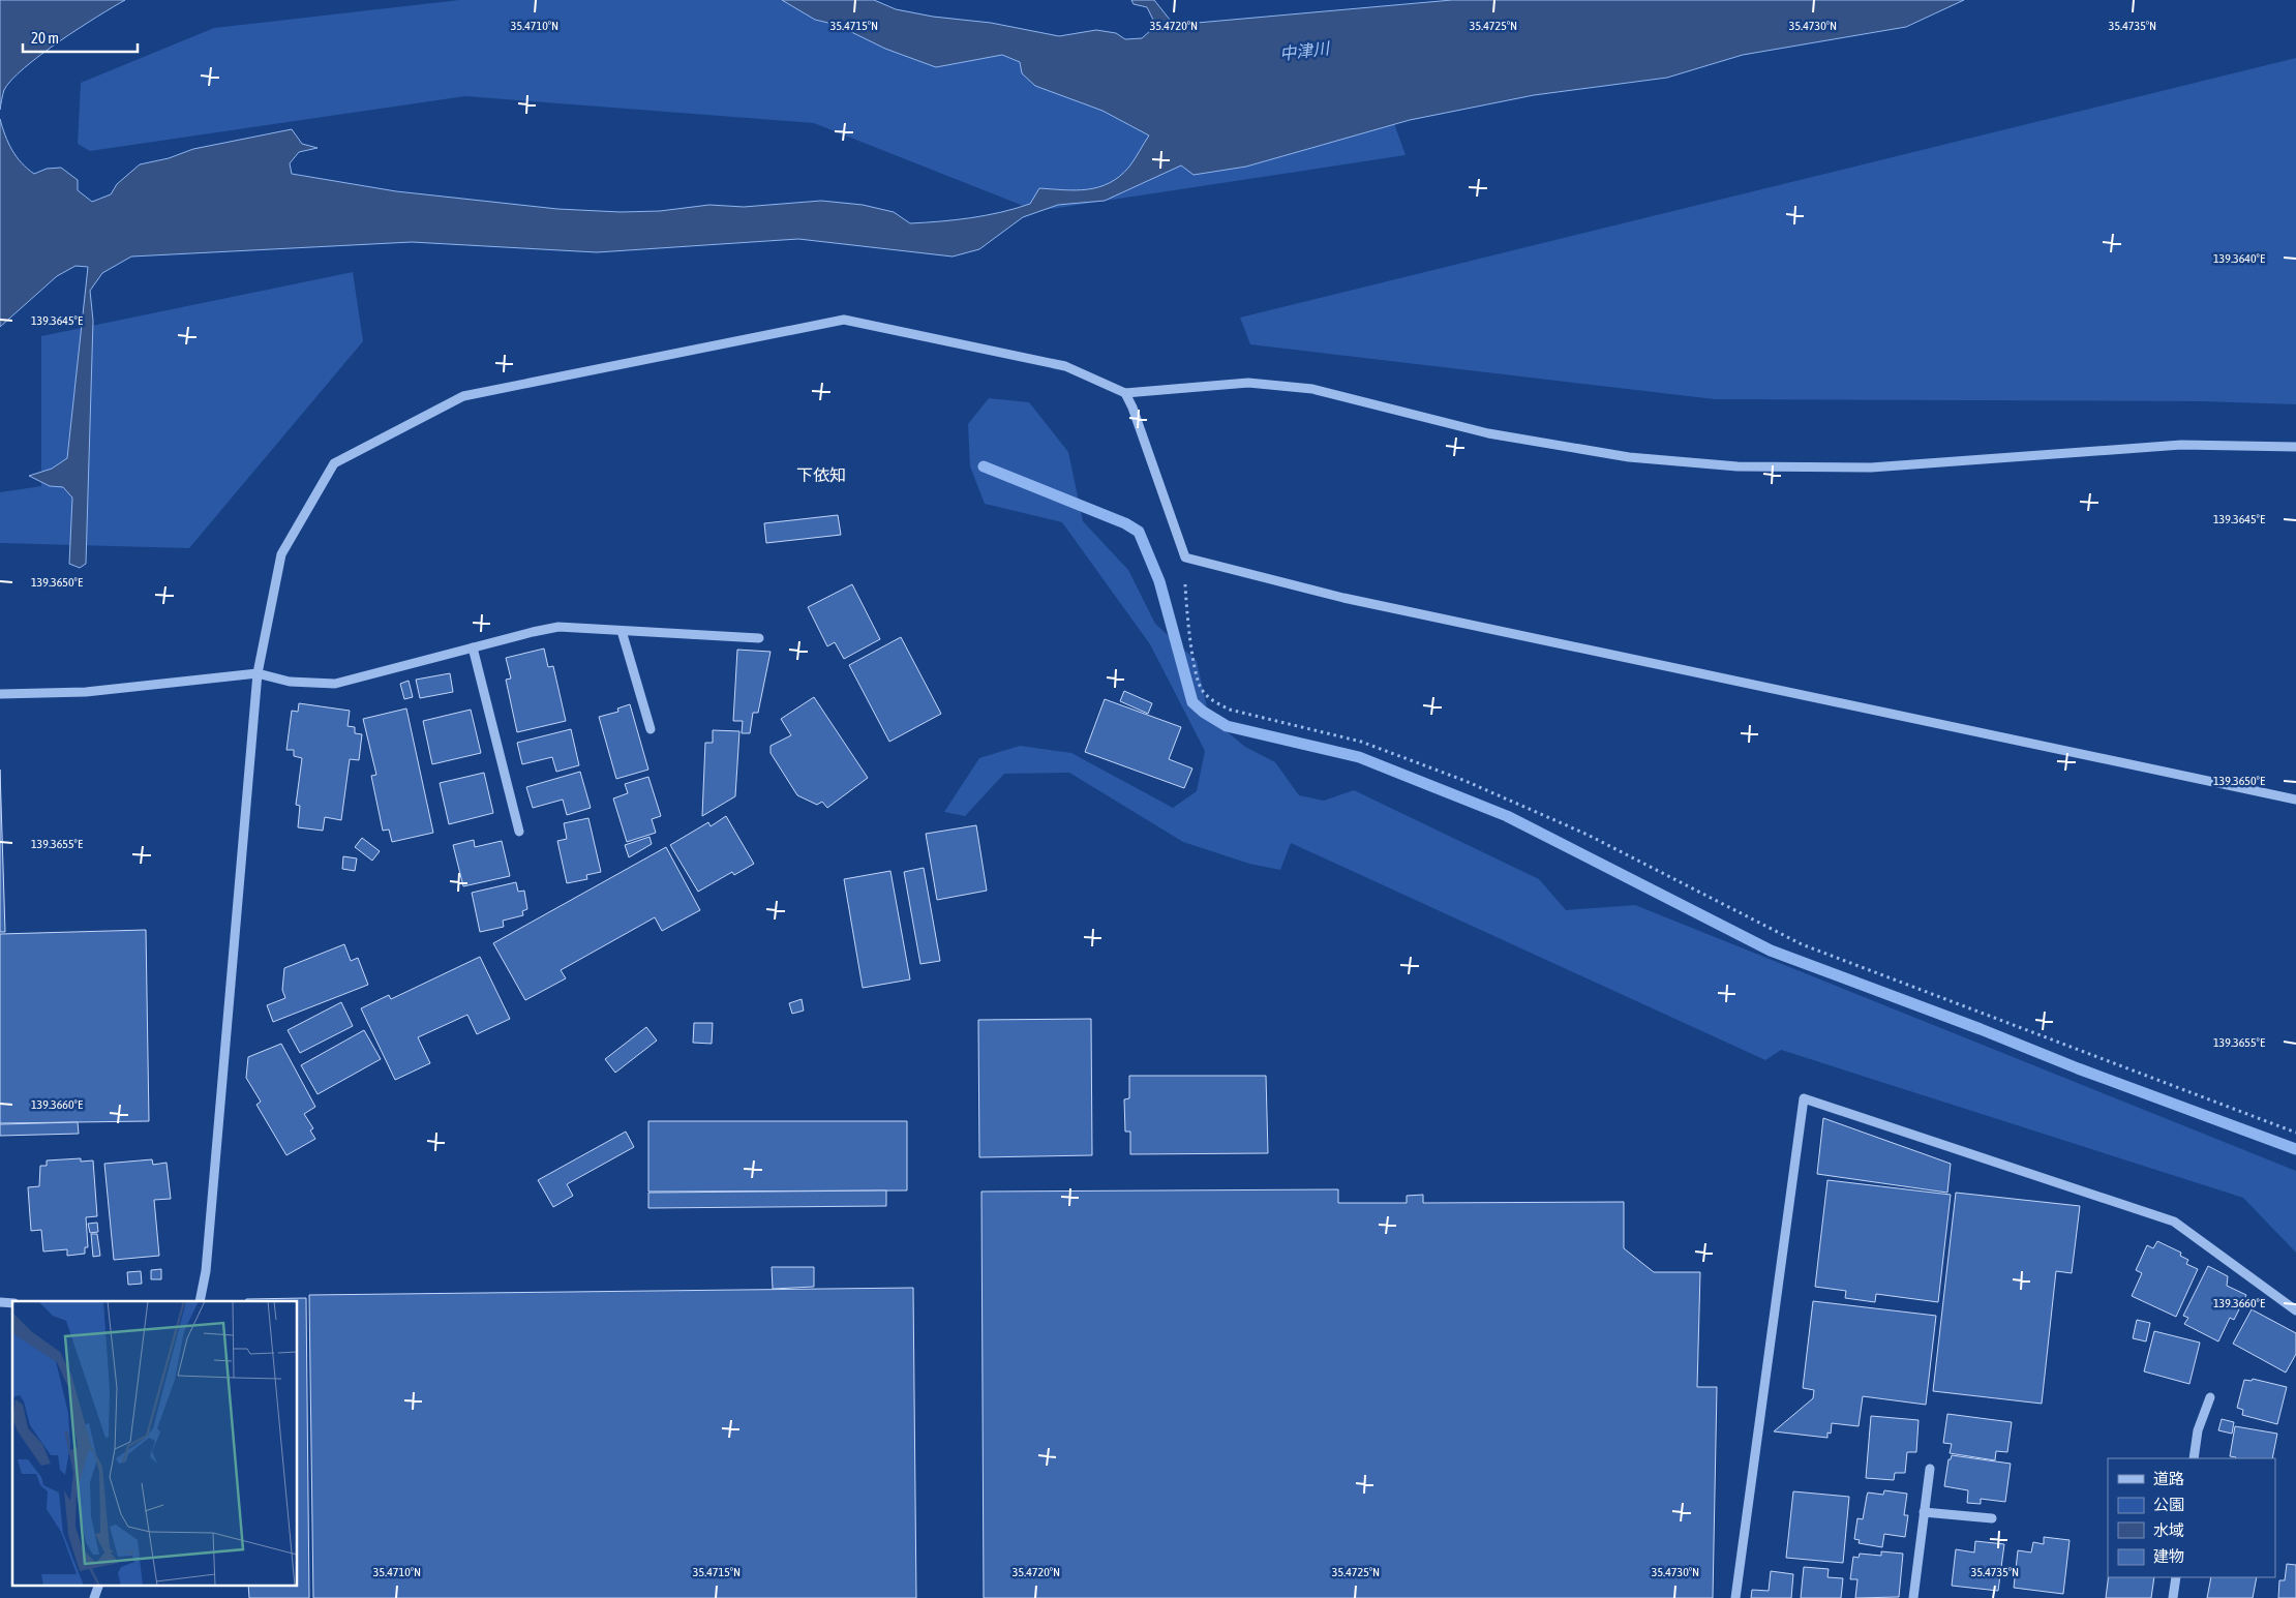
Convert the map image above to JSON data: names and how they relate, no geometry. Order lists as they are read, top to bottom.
{
  "districts": ["下依知"],
  "water": ["中津川"],
  "legend": [
    "道路",
    "公園",
    "水域",
    "建物"
  ],
  "scale_bar": "20 m",
  "coordinates": [
    "35.4710°N",
    "35.4715°N",
    "35.4720°N",
    "35.4725°N",
    "35.4730°N",
    "35.4735°N",
    "139.3640°E",
    "139.3645°E",
    "139.3650°E",
    "139.3655°E",
    "139.3660°E"
  ]
}
